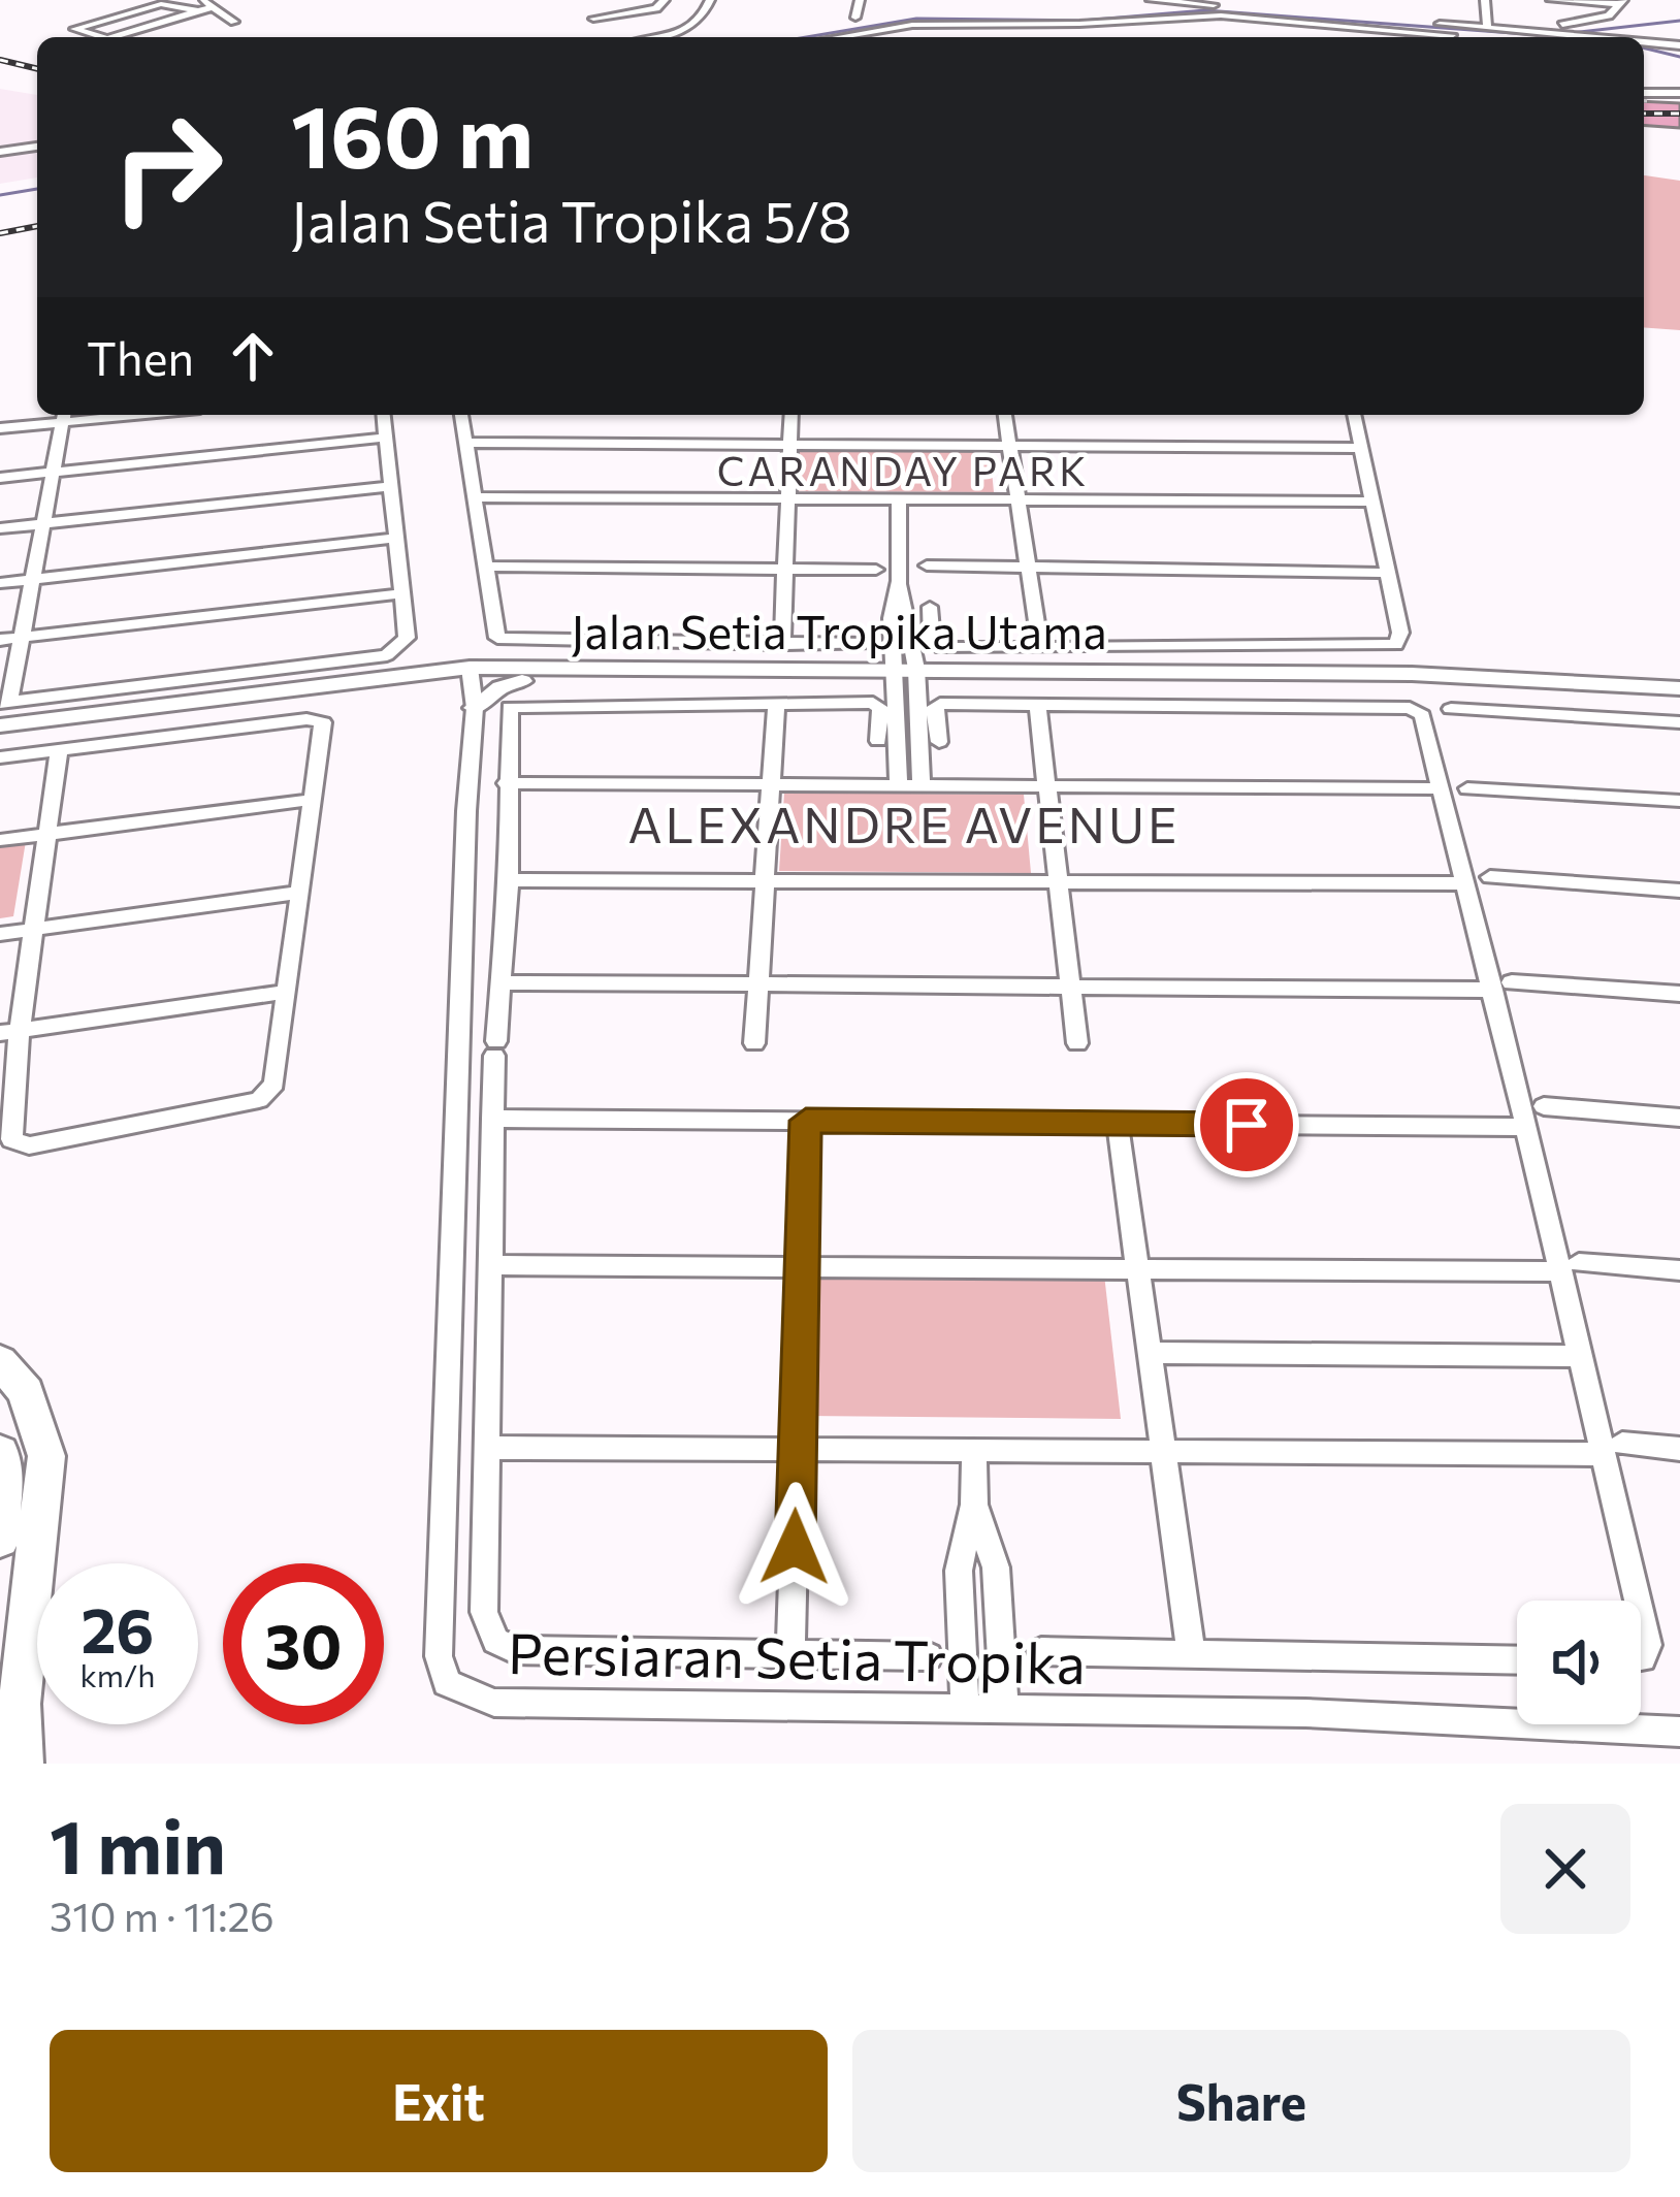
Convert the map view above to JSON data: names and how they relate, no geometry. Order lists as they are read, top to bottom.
{
  "streets": {
    "main road": ["Jalan Setia Tropika Utama"],
    "street": ["Persiaran Setia Tropika"]
  },
  "districts": ["CARANDAY PARK", "ALEXANDRE AVENUE"],
  "page": {
    "turn": ["160 m", "Jalan Setia Tropika 5/8"],
    "then": "Then",
    "speed": "26 km/h",
    "limit": "30",
    "heading": ["1 min", "310 m · 11:26"],
    "buttons": ["Exit", "Share"]
  }
}
